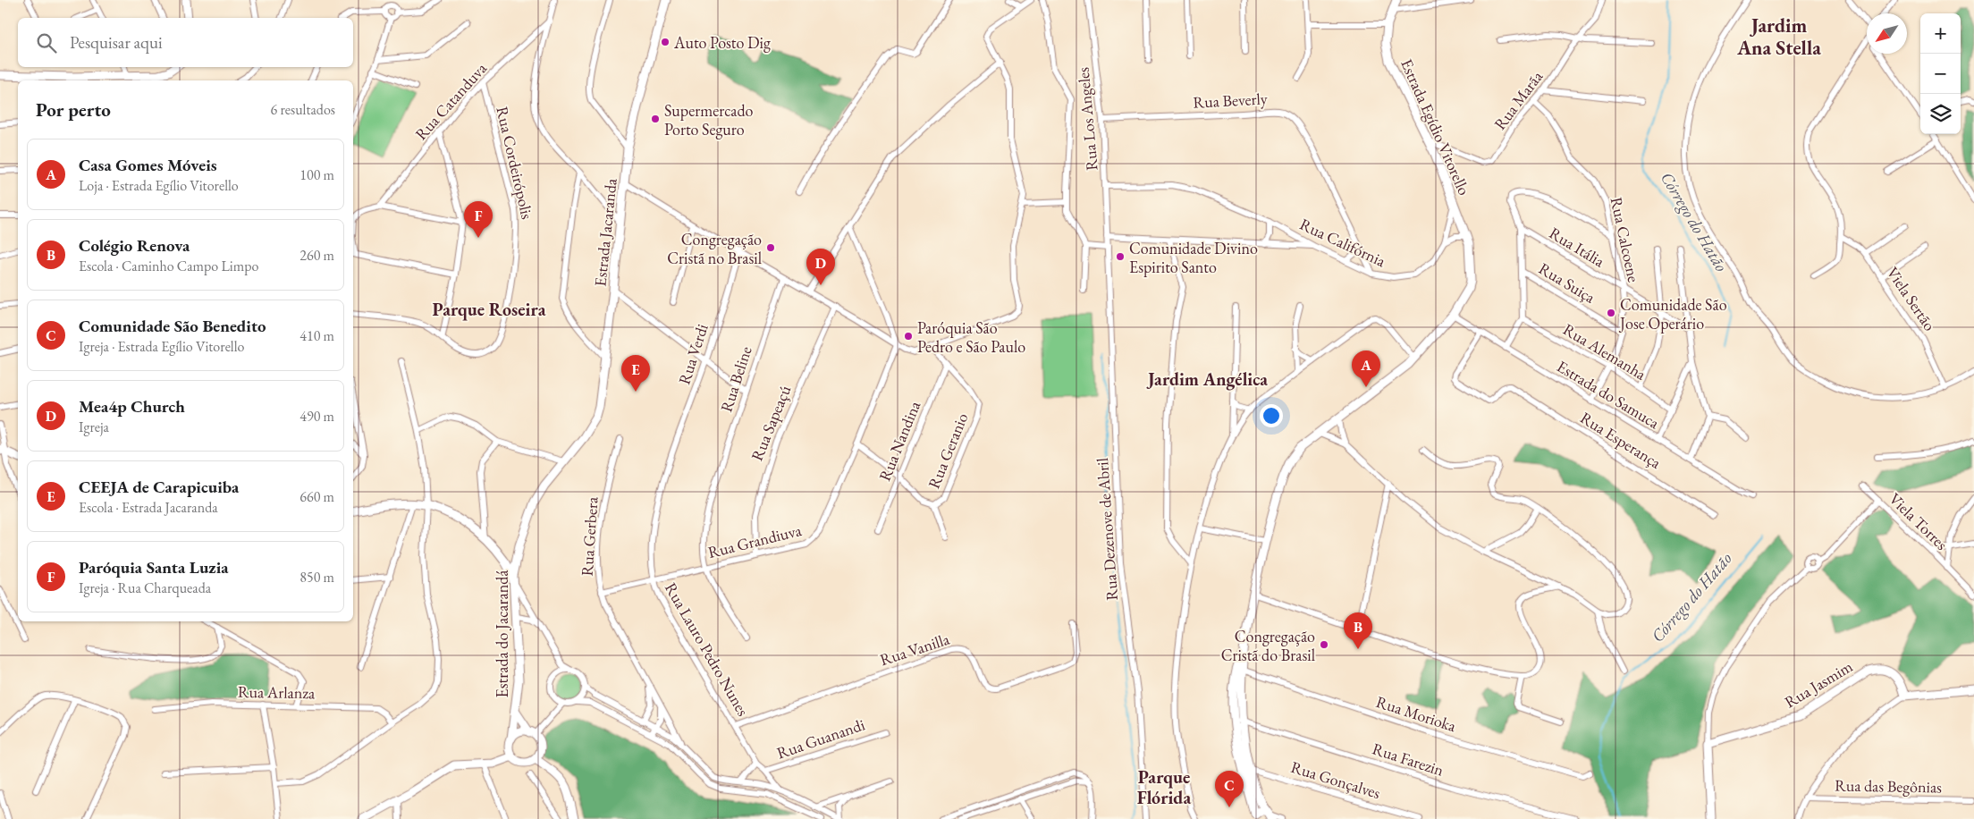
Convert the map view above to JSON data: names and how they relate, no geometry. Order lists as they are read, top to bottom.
{
  "streets": {
    "street": [
      "Rua Beverly",
      "Rua Marãa",
      "Rua Catanduva",
      "Rua Los Angeles",
      "Estrada Egídio Vitorello",
      "Rua Cordeirópolis",
      "Estrada Jacaranda",
      "Rua Calcoene",
      "Rua Califórnia",
      "Rua Itália",
      "Rua Suiça",
      "Viela Sertão",
      "Rua Alemanha",
      "Rua Verdi",
      "Rua Beline",
      "Estrada do Samuca",
      "Rua Sapeaçú",
      "Rua Esperança",
      "Rua Nandina",
      "Rua Geranio",
      "Viela Torres",
      "Rua Dezenove de Abril",
      "Rua Gerbera",
      "Rua Grandiuva",
      "Estrada do Jacarandá",
      "Rua Lauro Pedro Nunes",
      "Rua Vanilla",
      "Rua Jasmim",
      "Rua Arlanza",
      "Rua Morioka",
      "Rua Guanandi",
      "Rua Farezin",
      "Rua Gonçalves",
      "Rua das Begônias"
    ]
  },
  "crossings": [
    ["Rua Beverly", "Rua Los Angeles"],
    ["Rua Beverly", "Rua Califórnia"],
    ["Rua Marãa", "Estrada Egídio Vitorello"],
    ["Rua Marãa", "Rua Calcoene"],
    ["Rua Catanduva", "Rua Cordeirópolis"],
    ["Rua Los Angeles", "Rua Califórnia"],
    ["Rua Los Angeles", "Rua Dezenove de Abril"],
    ["Estrada Egídio Vitorello", "Rua Califórnia"],
    ["Estrada Egídio Vitorello", "Estrada do Samuca"],
    ["Estrada Egídio Vitorello", "Rua Morioka"],
    ["Estrada Jacaranda", "Estrada do Jacarandá"],
    ["Rua Calcoene", "Rua Itália"],
    ["Rua Calcoene", "Rua Suiça"],
    ["Rua Calcoene", "Rua Alemanha"],
    ["Rua Calcoene", "Estrada do Samuca"],
    ["Rua Verdi", "Rua Lauro Pedro Nunes"],
    ["Rua Beline", "Rua Grandiuva"],
    ["Estrada do Samuca", "Rua Esperança"],
    ["Rua Sapeaçú", "Rua Grandiuva"],
    ["Rua Nandina", "Rua Geranio"],
    ["Rua Geranio", "Rua Grandiuva"],
    ["Rua Gerbera", "Rua Grandiuva"],
    ["Rua Grandiuva", "Rua Lauro Pedro Nunes"],
    ["Rua Lauro Pedro Nunes", "Rua Vanilla"],
    ["Rua Lauro Pedro Nunes", "Rua Guanandi"]
  ],
  "districts": [
    "Jardim Ana Stella",
    "Parque Roseira",
    "Jardim Angélica",
    "Parque Flórida"
  ],
  "water": ["Córrego do Hatão"],
  "places": [
    "Auto Posto Dig",
    "Supermercado Porto Seguro",
    "Congregação Cristã no Brasil",
    "Comunidade Divino Espirito Santo",
    "Comunidade São Jose Operário",
    "Paróquia São Pedro e São Paulo",
    "Congregação Cristã do Brasil"
  ],
  "north": "bottom left",
  "page": {
    "map_buttons": ["+", "−"],
    "search": "Pesquisar aqui",
    "heading": ["Por perto", "6 resultados"],
    "list": [
      {
        "mark": "A",
        "name": "Casa Gomes Móveis",
        "note": "Loja · Estrada Egílio Vitorello",
        "value": "100 m"
      },
      {
        "mark": "B",
        "name": "Colégio Renova",
        "note": "Escola · Caminho Campo Limpo",
        "value": "260 m"
      },
      {
        "mark": "C",
        "name": "Comunidade São Benedito",
        "note": "Igreja · Estrada Egílio Vitorello",
        "value": "410 m"
      },
      {
        "mark": "D",
        "name": "Mea4p Church",
        "note": "Igreja",
        "value": "490 m"
      },
      {
        "mark": "E",
        "name": "CEEJA de Carapicuiba",
        "note": "Escola · Estrada Jacaranda",
        "value": "660 m"
      },
      {
        "mark": "F",
        "name": "Paróquia Santa Luzia",
        "note": "Igreja · Rua Charqueada",
        "value": "850 m"
      }
    ],
    "pins": [
      "F",
      "D",
      "A",
      "E",
      "B",
      "C"
    ]
  }
}
